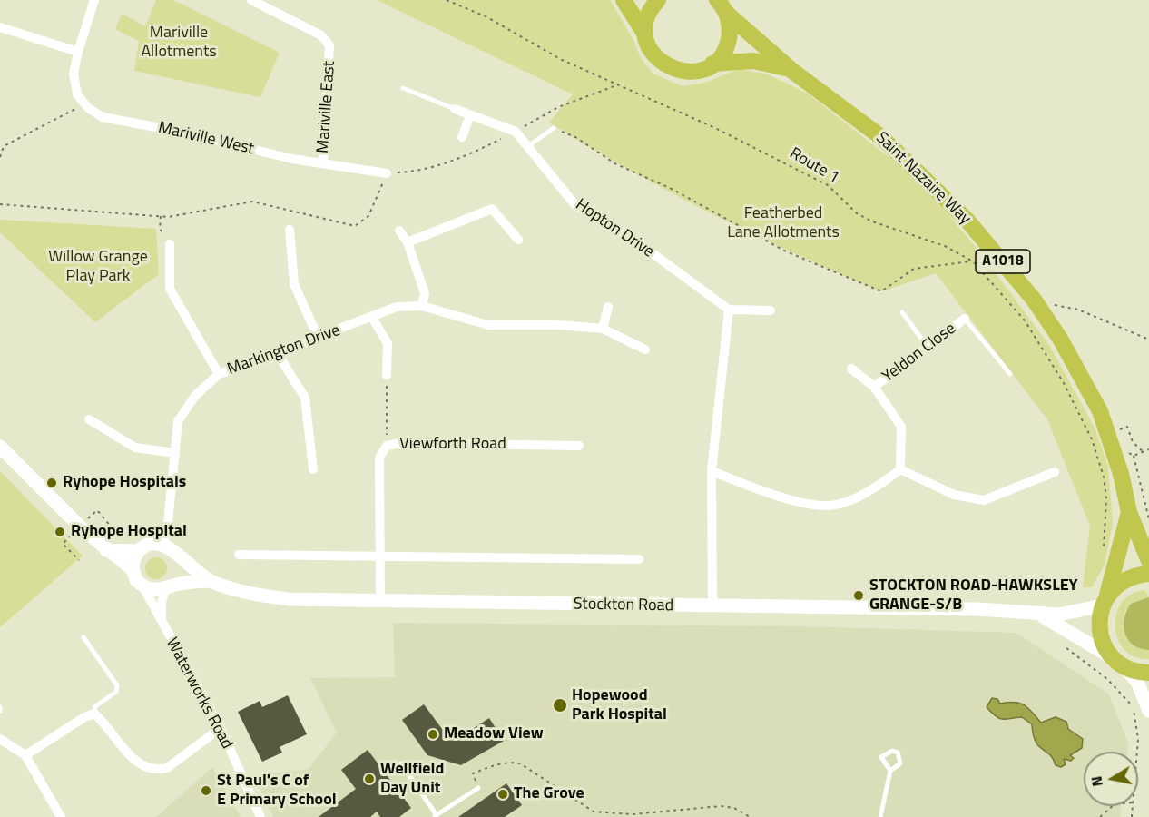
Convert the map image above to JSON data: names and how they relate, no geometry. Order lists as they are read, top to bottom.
{
  "streets": {
    "highway": ["Saint Nazaire Way", "A1018", "Stockton Road"],
    "street": [
      "Mariville East",
      "Mariville West",
      "Hopton Drive",
      "Markington Drive",
      "Yeldon Close",
      "Viewforth Road",
      "Waterworks Road"
    ],
    "path": ["Route 1"]
  },
  "crossings": [
    ["Mariville East", "Mariville West"],
    ["Saint Nazaire Way", "Stockton Road"],
    ["Markington Drive", "Stockton Road"],
    ["Markington Drive", "Waterworks Road"],
    ["Viewforth Road", "Stockton Road"],
    ["Stockton Road", "Waterworks Road"]
  ],
  "parks": ["Mariville Allotments", "Featherbed Lane Allotments", "Willow Grange Play Park"],
  "places": [
    "Ryhope Hospitals",
    "Ryhope Hospital",
    "STOCKTON ROAD-HAWKSLEY GRANGE-S/B",
    "Hopewood Park Hospital",
    "Meadow View",
    "Wellfield Day Unit",
    "St Paul's C of E Primary School",
    "The Grove"
  ],
  "north": "left"
}
